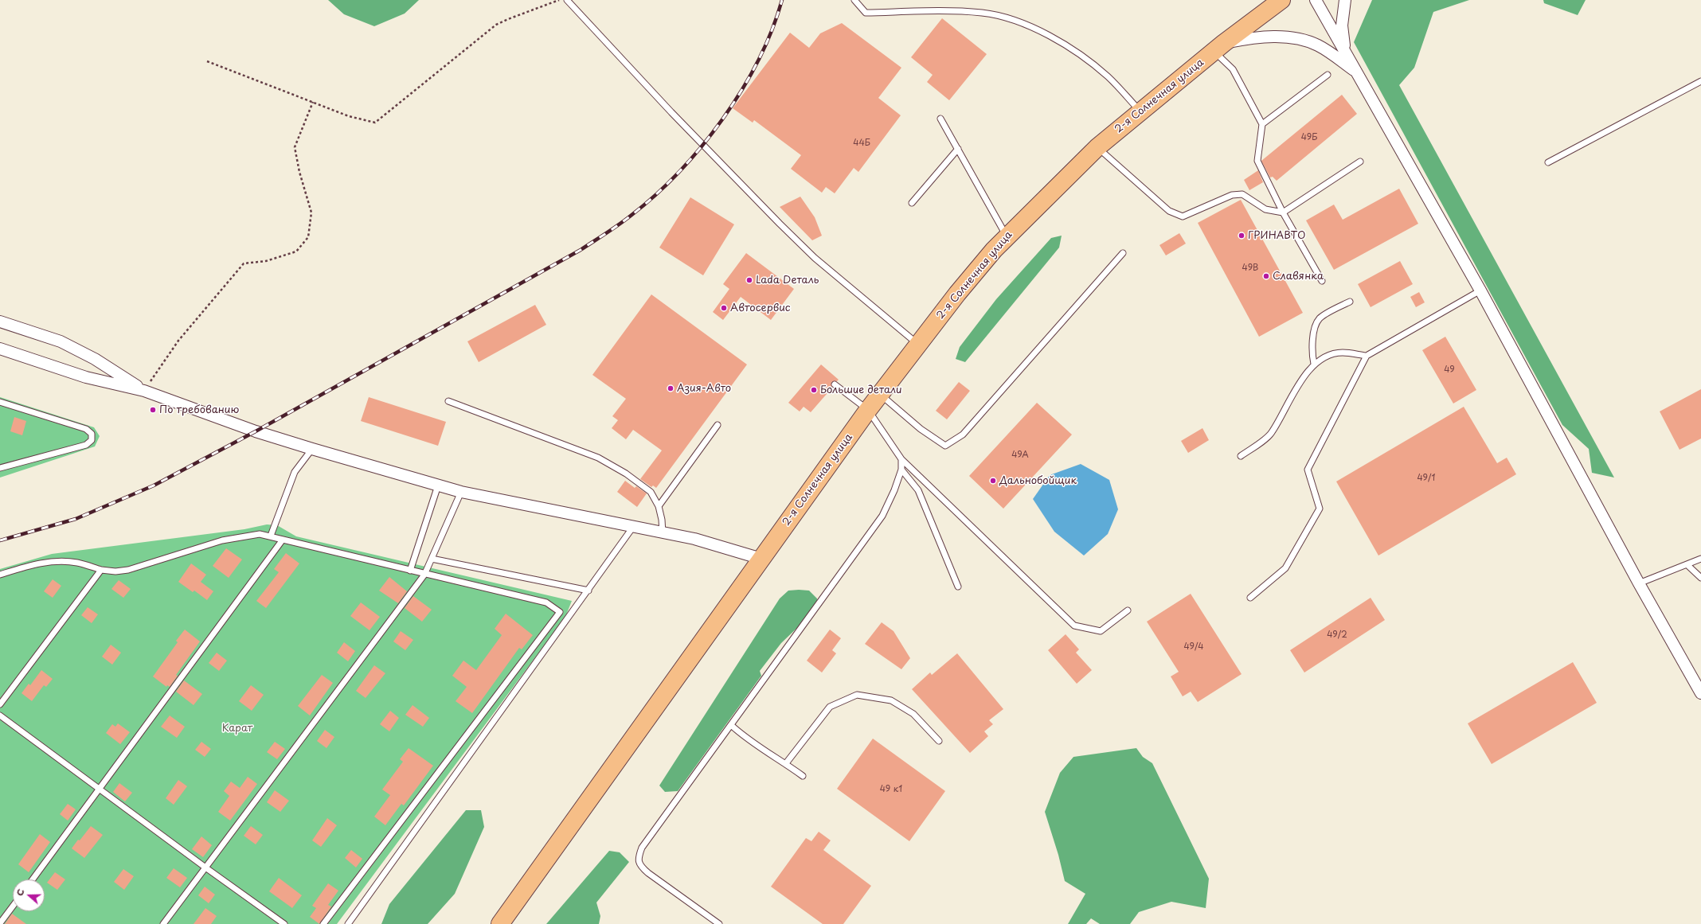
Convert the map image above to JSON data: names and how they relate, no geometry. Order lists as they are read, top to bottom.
{
  "streets": {
    "main road": ["2-я Солнечная улица"]
  },
  "parks": ["Карат"],
  "places": [
    "ГРИНАВТО",
    "Славянка",
    "Lada Dеталь",
    "Автосервис",
    "Азия-Авто",
    "Большие детали",
    "По требованию",
    "Дальнобойщик"
  ],
  "house_numbers": [
    "49Б",
    "44Б",
    "49В",
    "49",
    "49А",
    "49/1",
    "49/2",
    "49/4",
    "49 к1"
  ],
  "north": "left"
}
